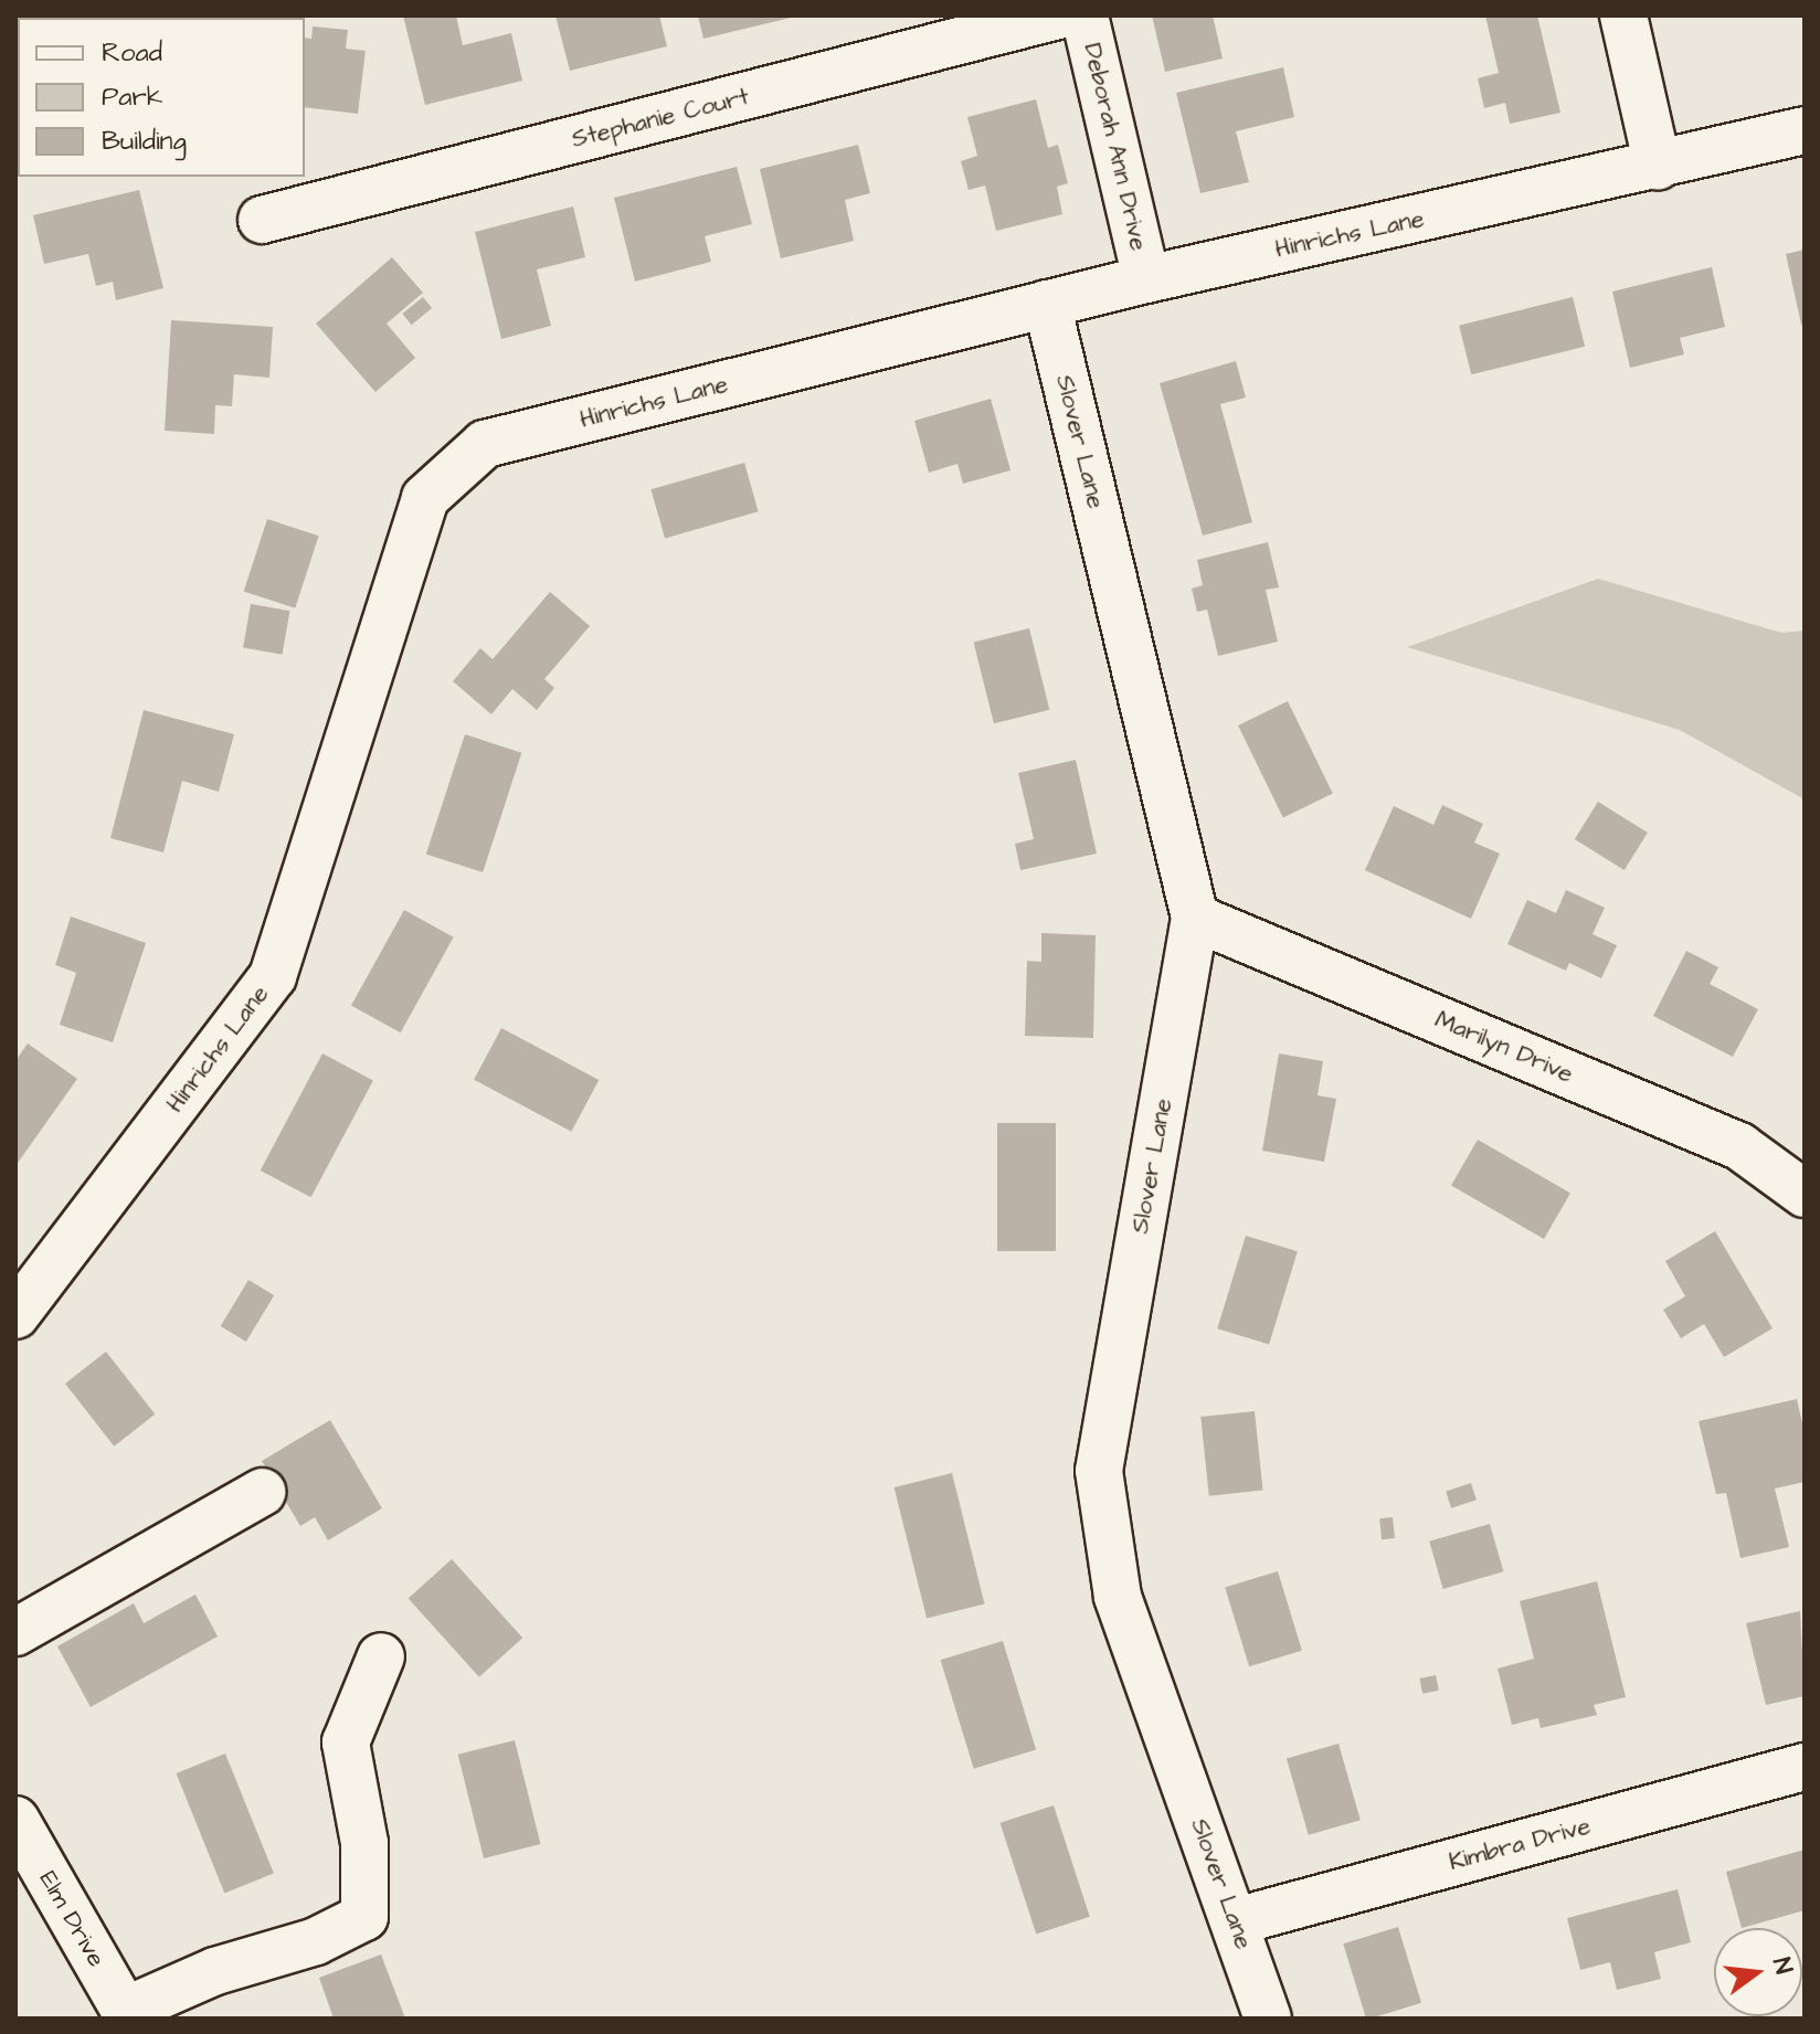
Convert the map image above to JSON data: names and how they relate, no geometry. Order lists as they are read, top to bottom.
{
  "streets": {
    "street": [
      "Stephanie Court",
      "Deborah Ann Drive",
      "Hinrichs Lane",
      "Slover Lane",
      "Marilyn Drive",
      "Kimbra Drive",
      "Elm Drive"
    ]
  },
  "crossings": [
    ["Deborah Ann Drive", "Hinrichs Lane"],
    ["Hinrichs Lane", "Slover Lane"],
    ["Slover Lane", "Marilyn Drive"],
    ["Slover Lane", "Kimbra Drive"]
  ],
  "legend": ["Road", "Park", "Building"],
  "north": "right"
}
